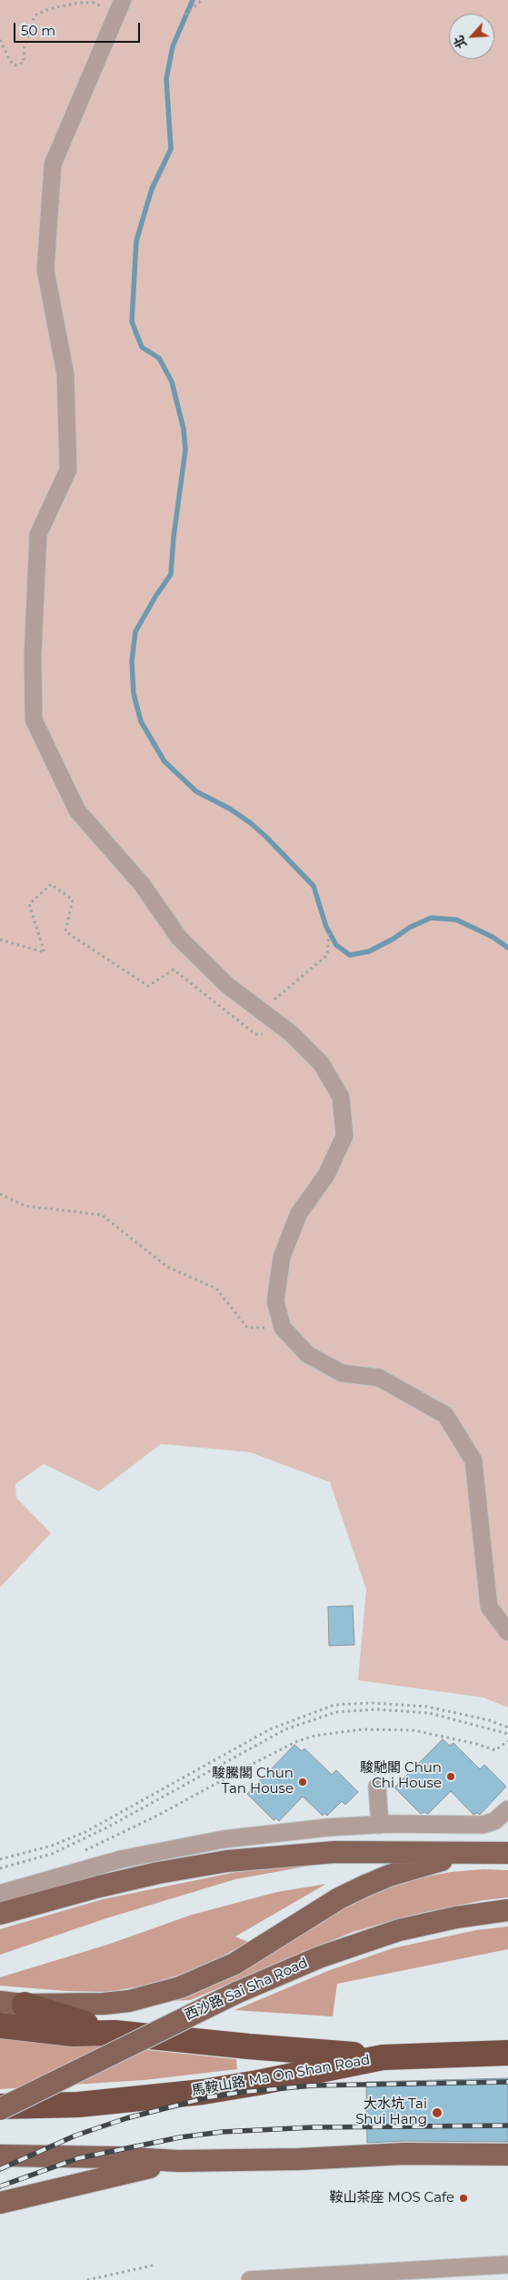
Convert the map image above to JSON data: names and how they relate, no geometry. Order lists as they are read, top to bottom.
{
  "streets": {
    "highway": ["馬鞍山路 Ma On Shan Road"],
    "main road": ["西沙路 Sai Sha Road"]
  },
  "crossings": [
    ["西沙路 Sai Sha Road", "馬鞍山路 Ma On Shan Road"]
  ],
  "places": [
    "駿馳閣 Chun Chi House",
    "駿騰閣 Chun Tan House",
    "大水坑 Tai Shui Hang",
    "鞍山茶座 MOS Cafe"
  ],
  "scale_bar": "50 m",
  "north": "bottom left"
}
